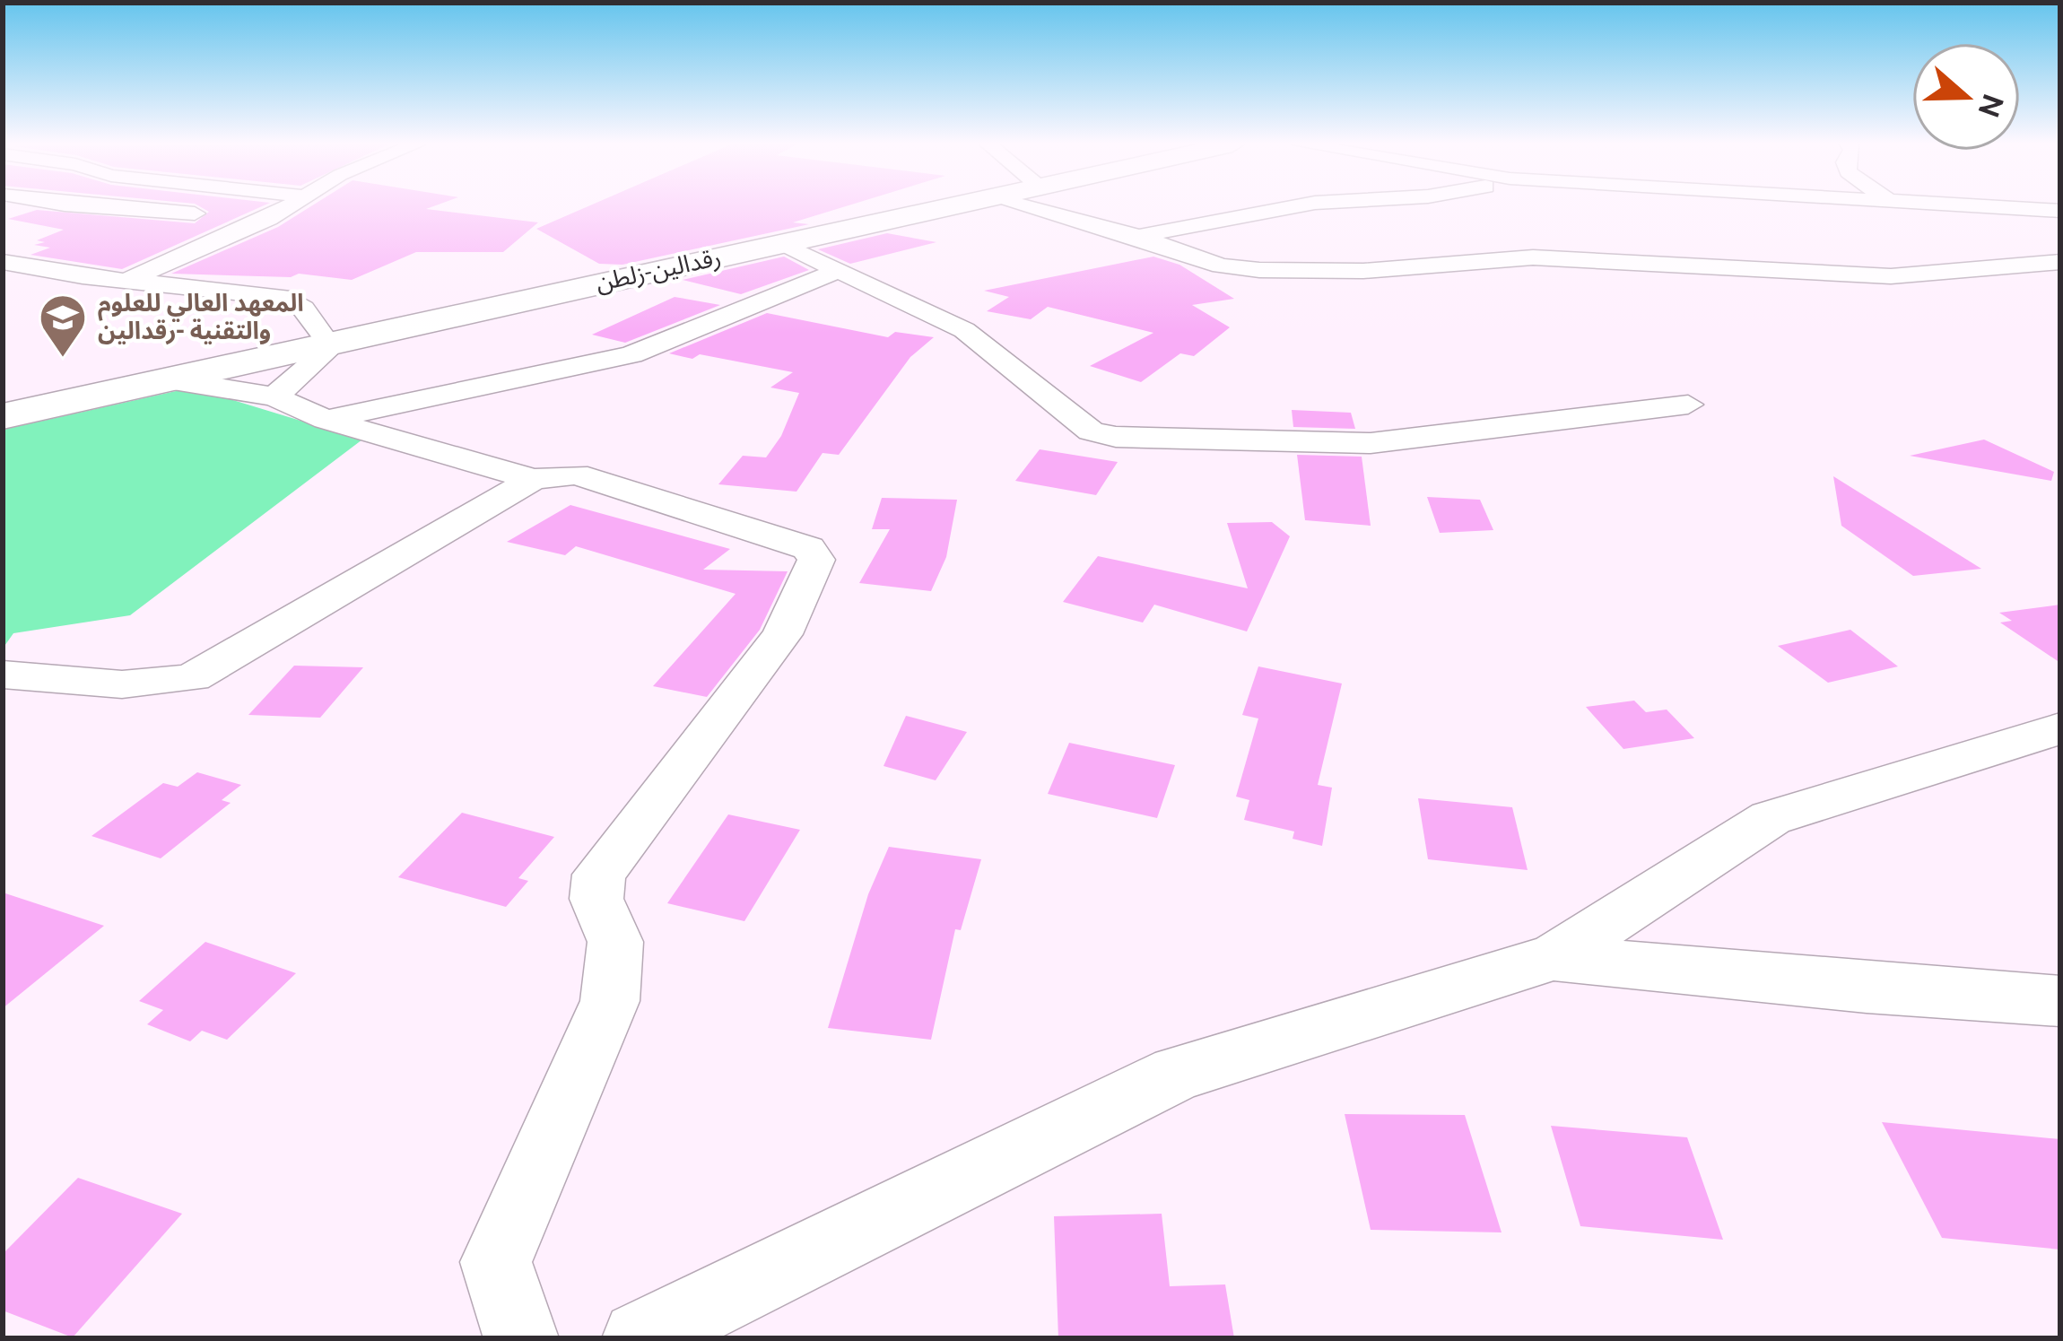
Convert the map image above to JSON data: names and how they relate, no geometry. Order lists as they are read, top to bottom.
{
  "streets": {
    "main road": ["رقدالين-زلطن"]
  },
  "places": {
    "school or university": ["المعهد العالي للعلوم والتقنية -رقدالين"]
  },
  "north": "right"
}
